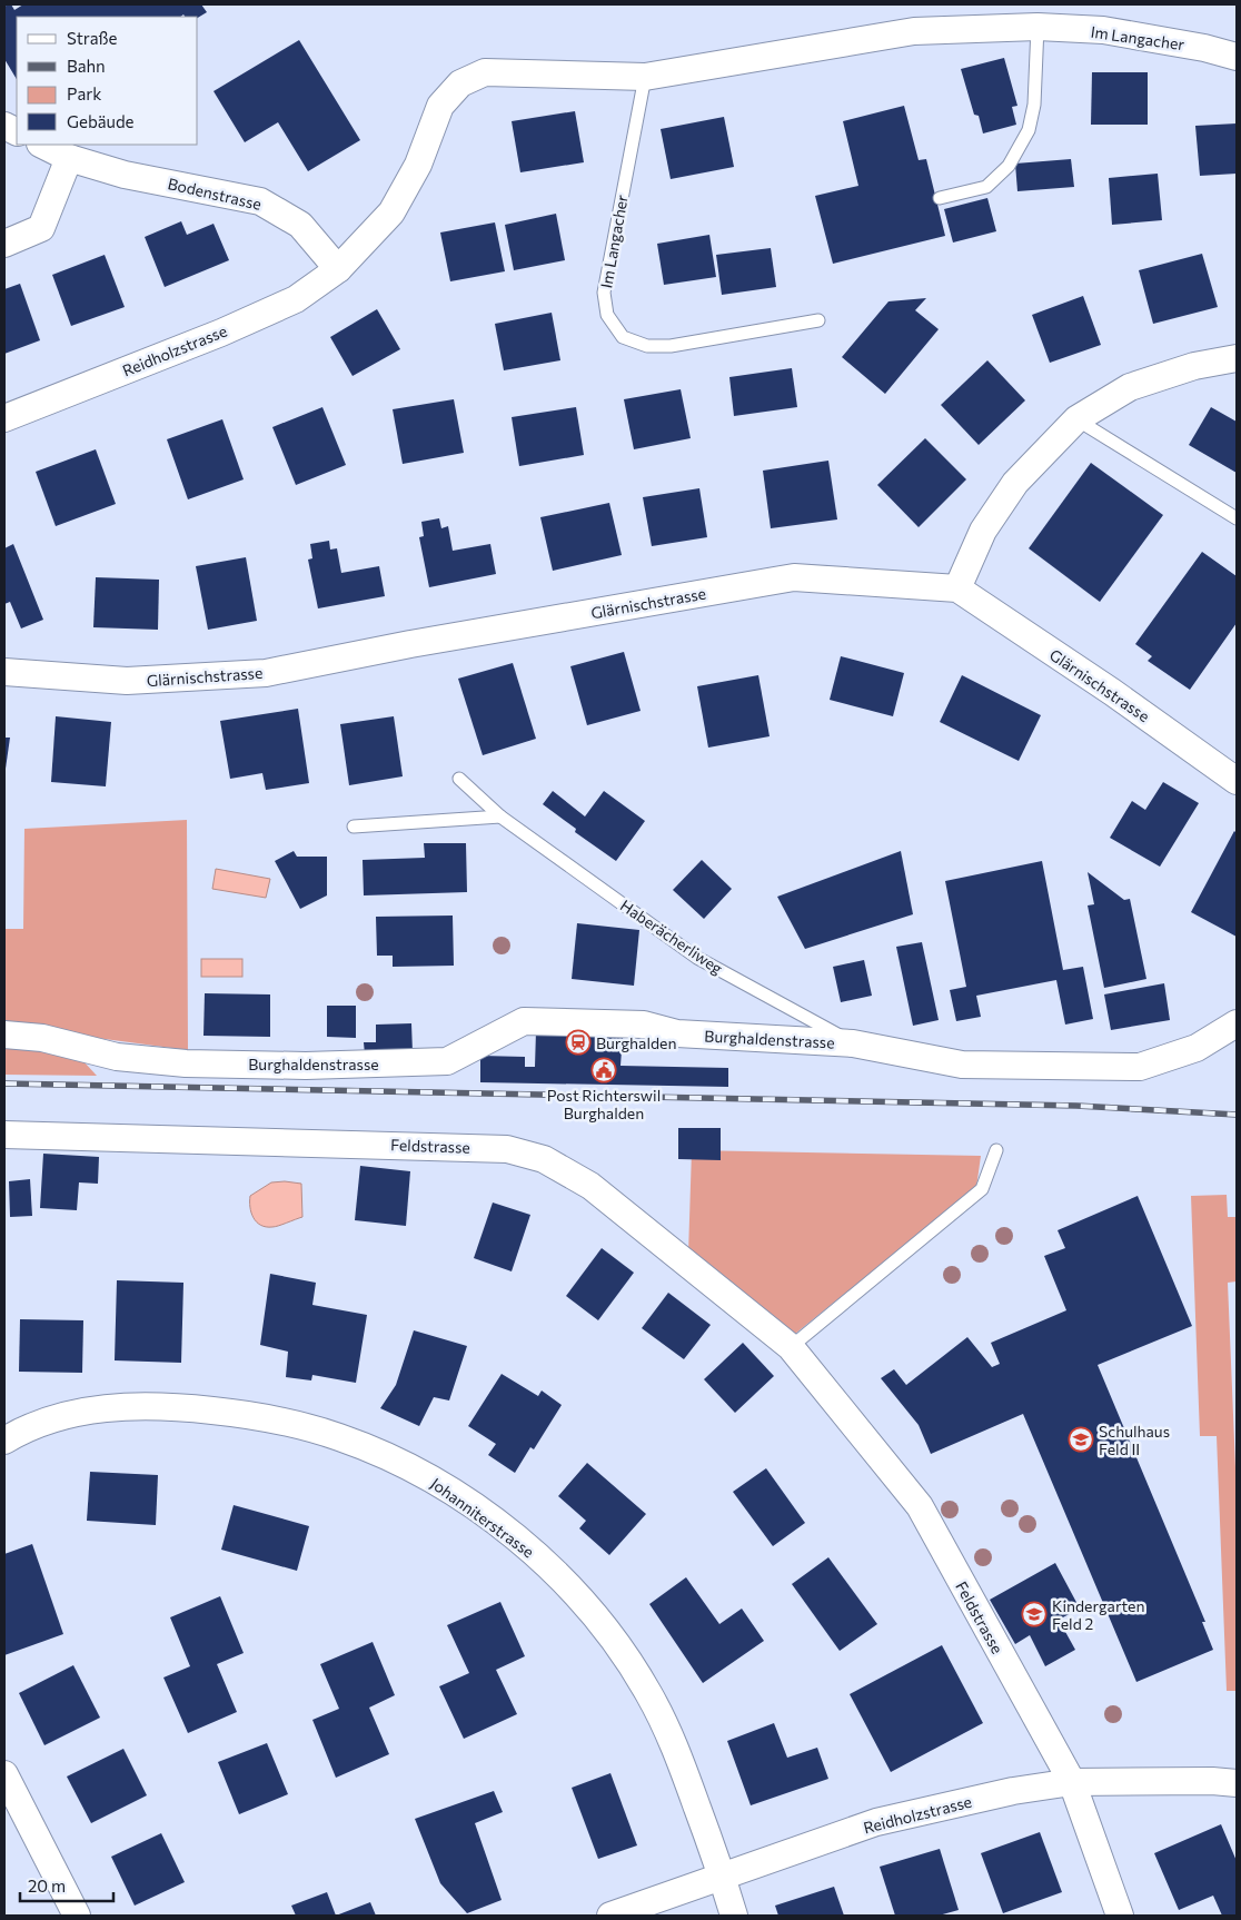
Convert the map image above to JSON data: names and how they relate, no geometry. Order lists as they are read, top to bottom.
{
  "streets": {
    "street": [
      "Im Langacher",
      "Bodenstrasse",
      "Reidholzstrasse",
      "Glärnischstrasse",
      "Burghaldenstrasse",
      "Feldstrasse",
      "Johanniterstrasse"
    ],
    "lane": ["Haberächerliweg"]
  },
  "crossings": [
    ["Im Langacher", "Bodenstrasse"],
    ["Im Langacher", "Reidholzstrasse"],
    ["Bodenstrasse", "Reidholzstrasse"],
    ["Reidholzstrasse", "Feldstrasse"],
    ["Reidholzstrasse", "Johanniterstrasse"],
    ["Haberächerliweg", "Burghaldenstrasse"]
  ],
  "places": {
    "station": ["Burghalden"],
    "public building": ["Post Richterswil Burghalden"],
    "school or university": ["Schulhaus Feld II", "Kindergarten Feld 2"]
  },
  "legend": [
    "Straße",
    "Bahn",
    "Park",
    "Gebäude"
  ],
  "scale_bar": "20 m"
}
